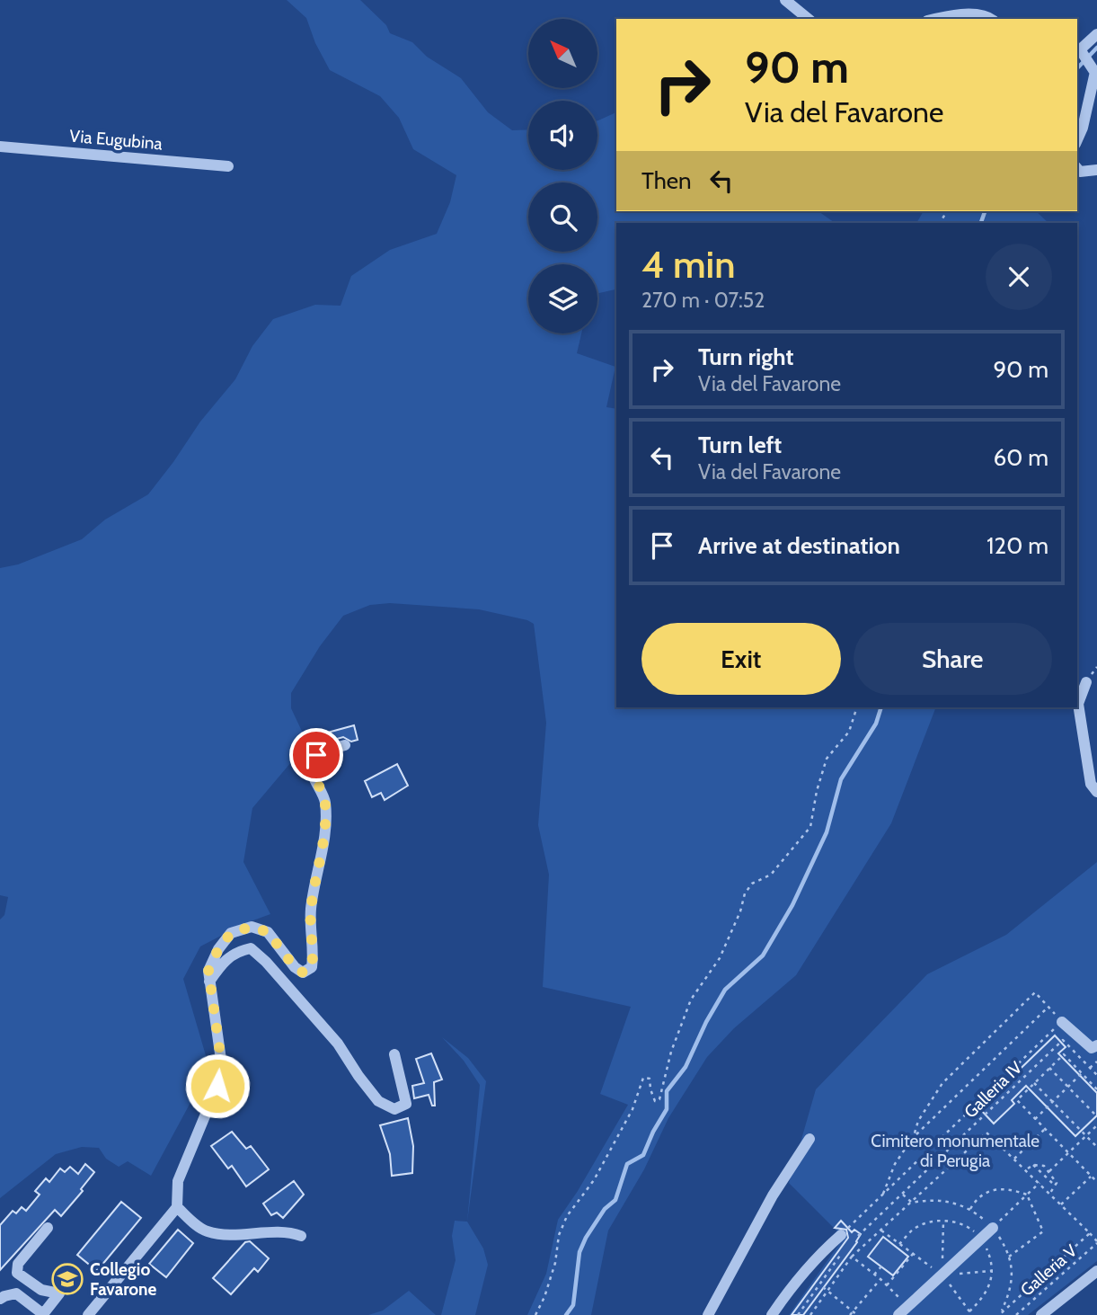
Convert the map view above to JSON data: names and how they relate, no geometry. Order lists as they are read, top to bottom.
{
  "streets": {
    "street": ["Via Eugubina"],
    "path": ["Galleria IV", "Galleria V"]
  },
  "parks": ["Cimitero monumentale di Perugia"],
  "places": {
    "school or university": ["Collegio Favarone"]
  },
  "north": "top left",
  "page": {
    "turn": ["90 m", "Via del Favarone"],
    "then": "Then",
    "heading": ["4 min", "270 m · 07:52"],
    "list": [
      {
        "name": "Turn right",
        "note": "Via del Favarone",
        "value": "90 m"
      },
      {
        "name": "Turn left",
        "note": "Via del Favarone",
        "value": "60 m"
      },
      {
        "name": "Arrive at destination",
        "value": "120 m"
      }
    ],
    "buttons": ["Exit", "Share"]
  }
}
